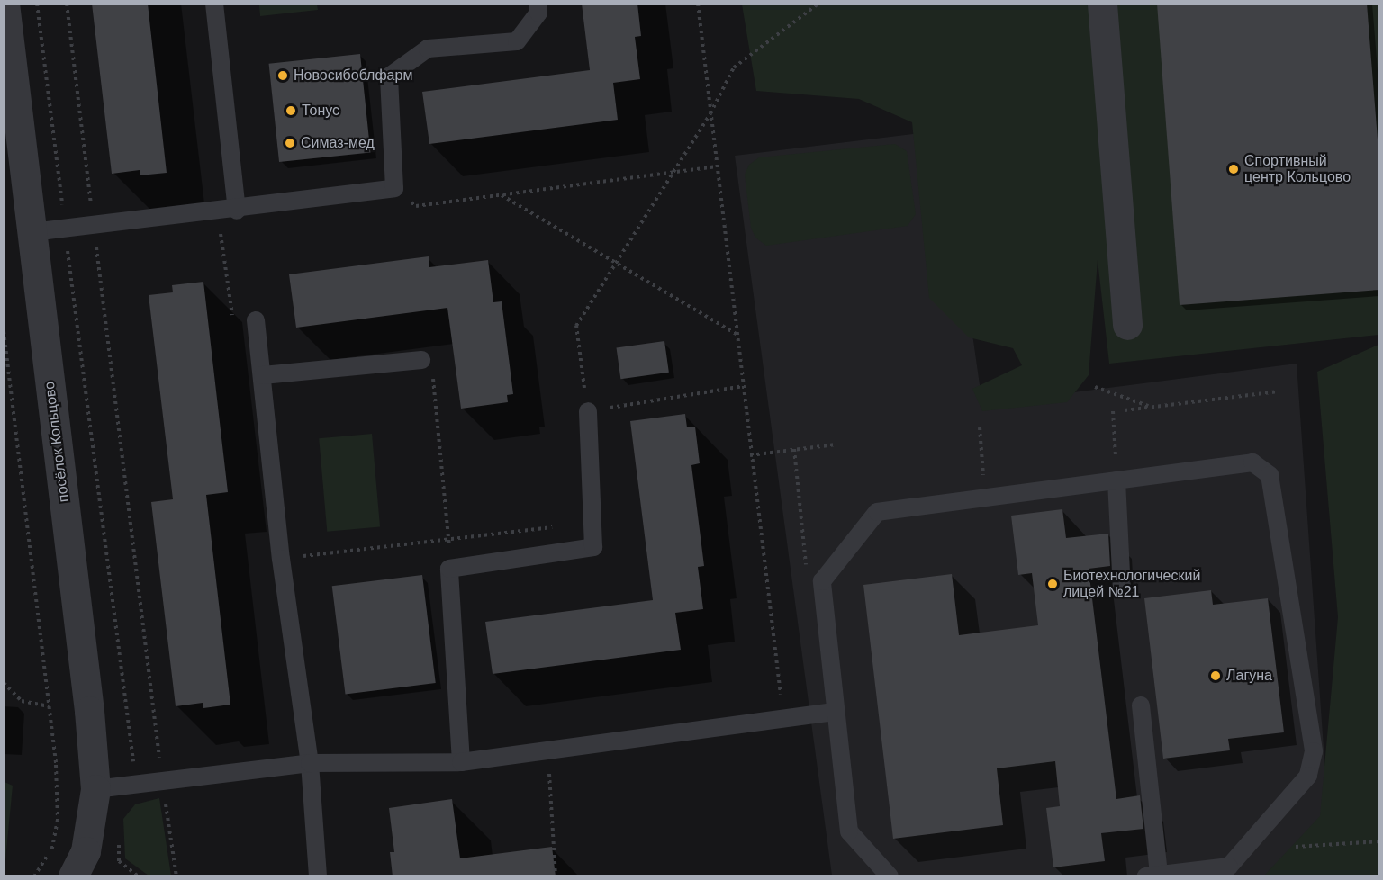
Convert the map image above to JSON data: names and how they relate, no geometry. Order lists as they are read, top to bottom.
{
  "streets": {
    "street": ["посёлок Кольцово"]
  },
  "places": [
    "Новосибоблфарм",
    "Тонус",
    "Симаз-мед",
    "Спортивный центр Кольцово",
    "Биотехнологический лицей №21",
    "Лагуна"
  ]
}
